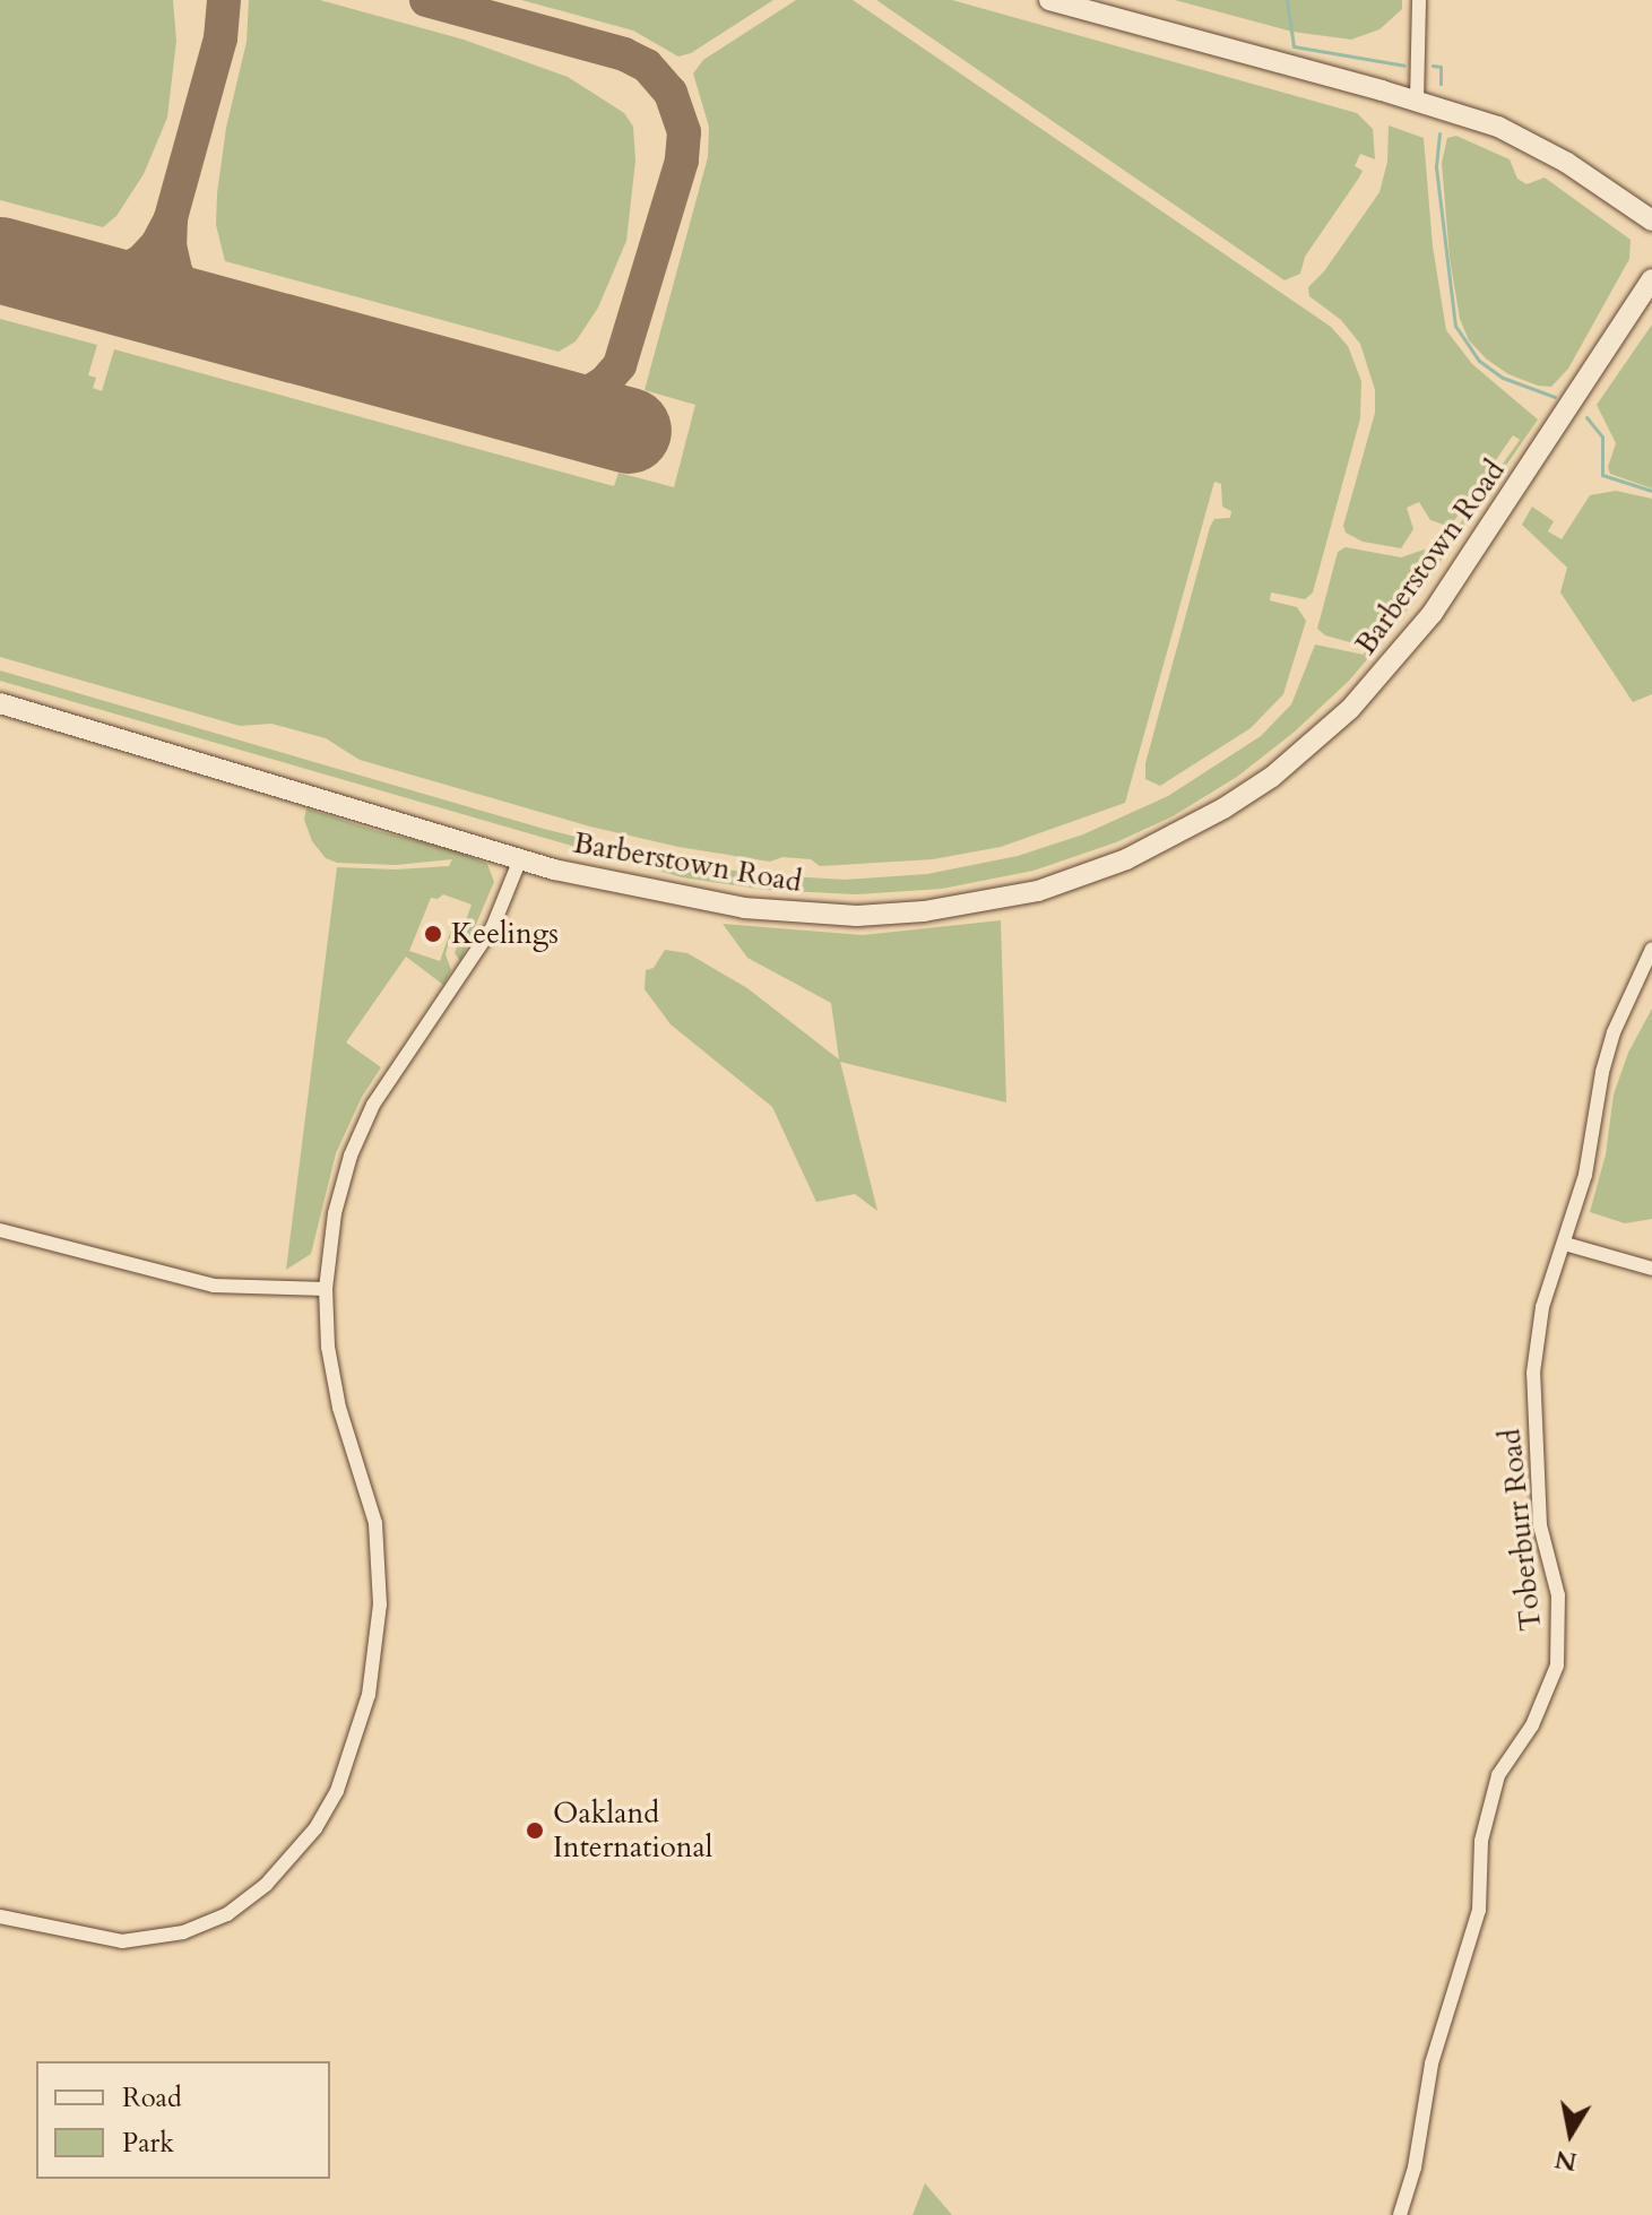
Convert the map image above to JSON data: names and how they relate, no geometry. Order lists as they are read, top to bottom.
{
  "streets": {
    "main road": ["Barberstown Road"],
    "street": ["Toberburr Road"]
  },
  "places": ["Keelings", "Oakland International"],
  "legend": ["Road", "Park"],
  "north": "bottom"
}
